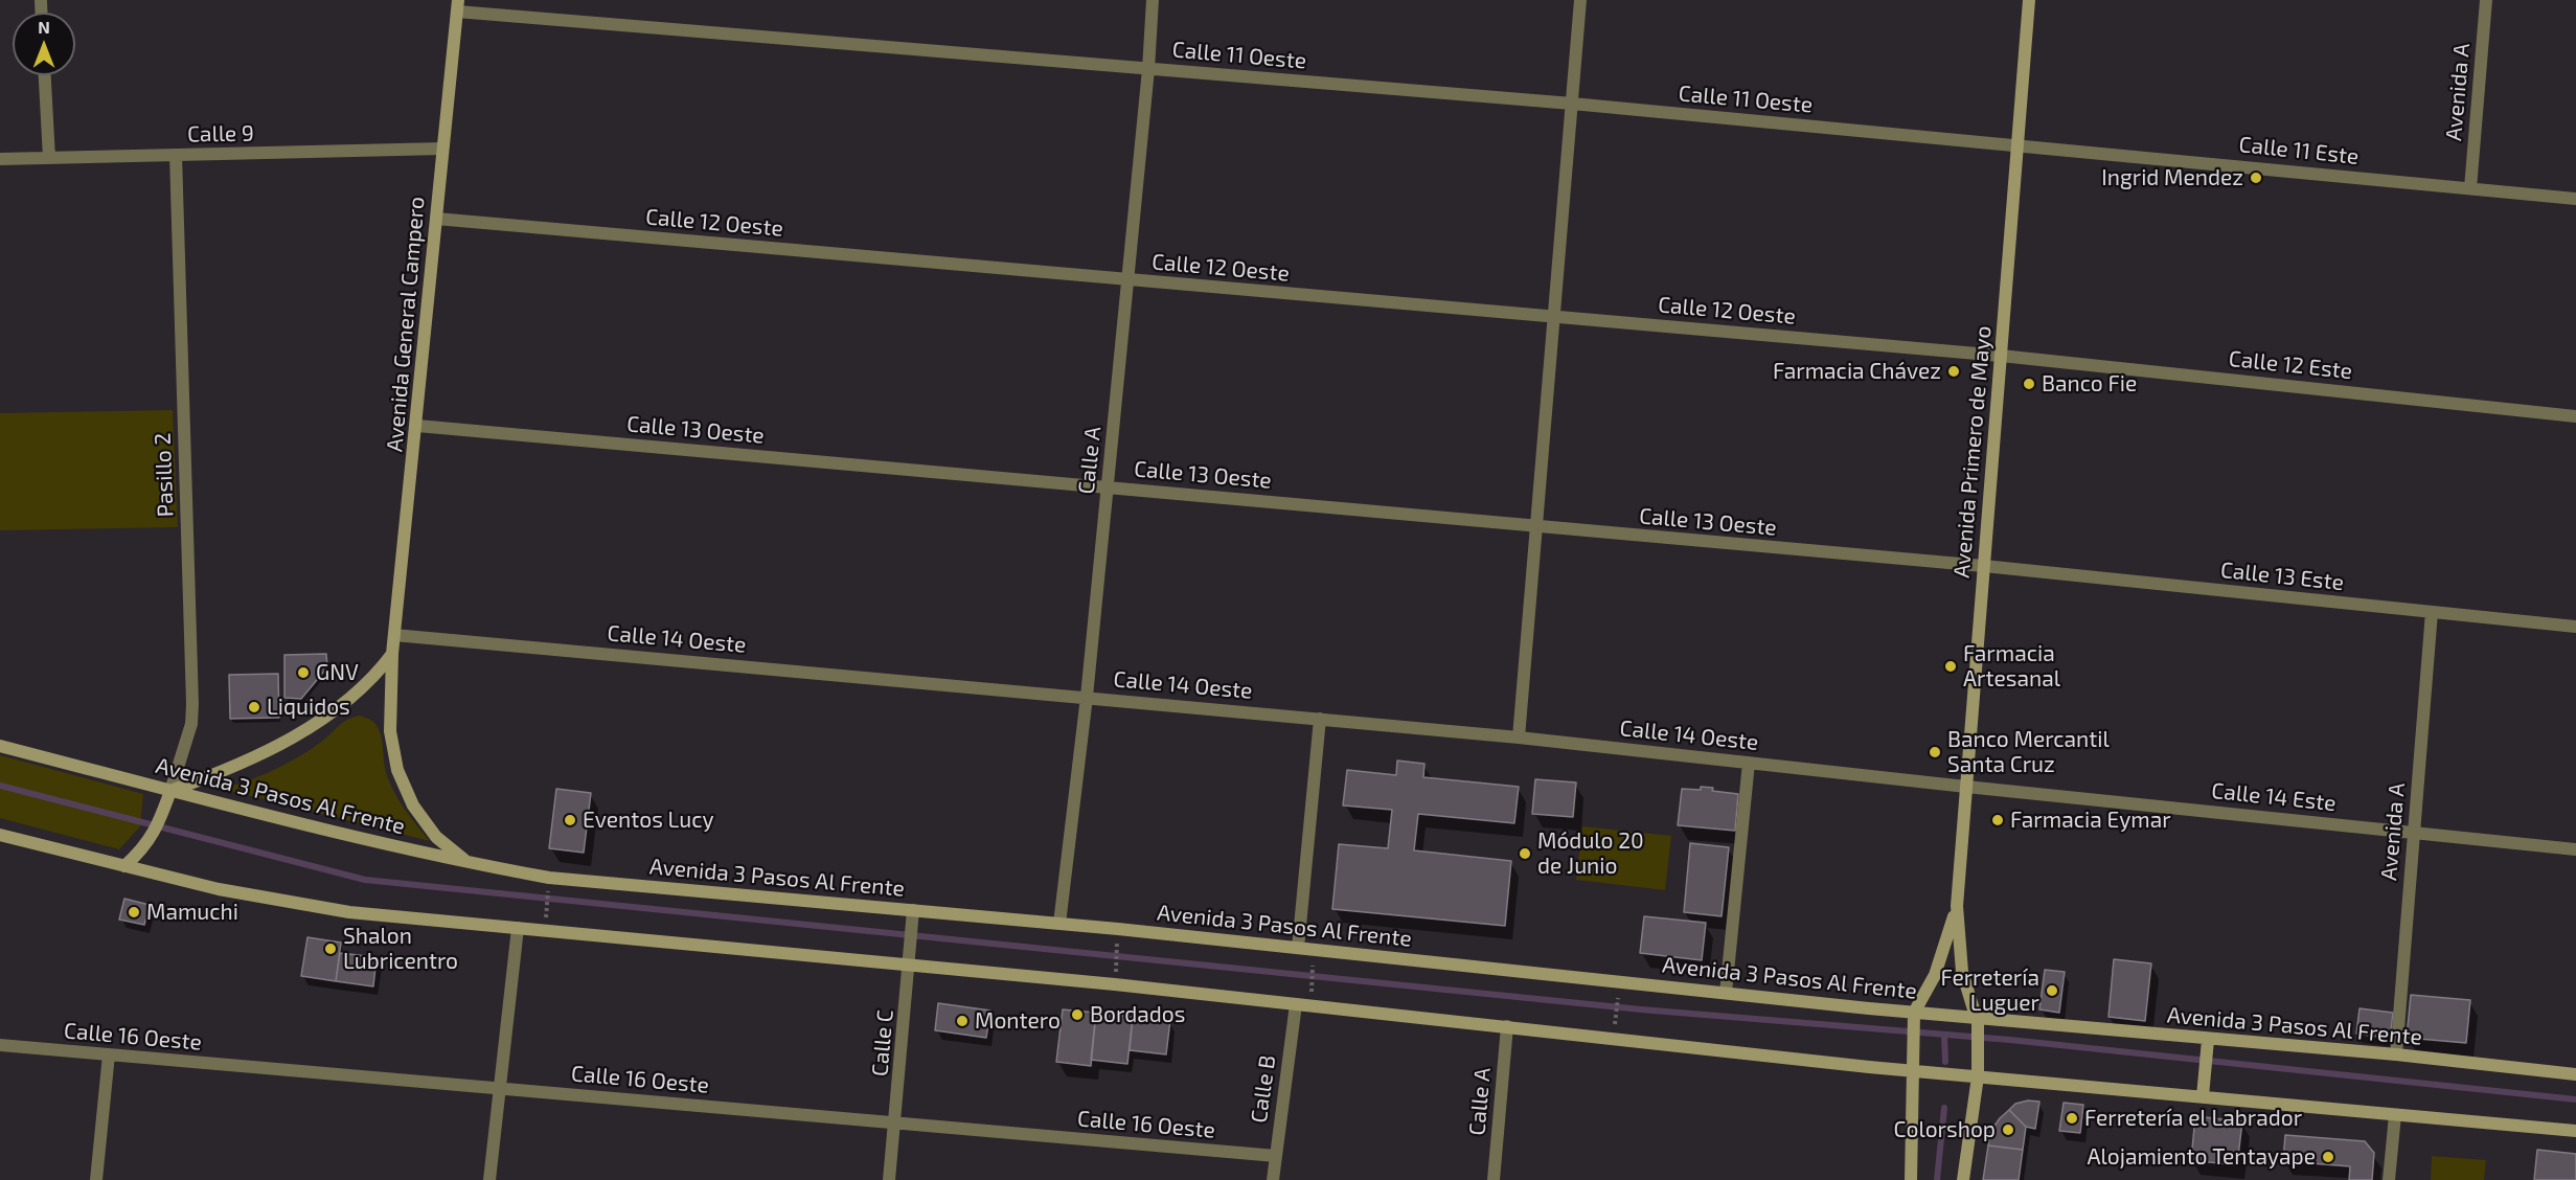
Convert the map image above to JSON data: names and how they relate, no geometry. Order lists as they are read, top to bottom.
{
  "streets": {
    "main road": ["Avenida General Campero", "Avenida Primero de Mayo", "Avenida 3 Pasos Al Frente"],
    "street": [
      "Calle 11 Oeste",
      "Avenida A",
      "Calle 9",
      "Calle 11 Este",
      "Calle 12 Oeste",
      "Calle 12 Este",
      "Calle 13 Oeste",
      "Calle A",
      "Pasillo 2",
      "Calle 13 Este",
      "Calle 14 Oeste",
      "Calle 14 Este",
      "Calle 16 Oeste",
      "Calle C",
      "Calle B"
    ]
  },
  "crossings": [
    ["Calle 11 Oeste", "Calle 11 Este"],
    ["Calle 11 Oeste", "Avenida General Campero"],
    ["Calle 11 Oeste", "Avenida Primero de Mayo"],
    ["Calle 11 Oeste", "Calle A"],
    ["Avenida A", "Calle 11 Este"],
    ["Avenida A", "Calle 13 Este"],
    ["Avenida A", "Avenida 3 Pasos Al Frente"],
    ["Avenida A", "Calle 14 Este"],
    ["Calle 9", "Avenida General Campero"],
    ["Calle 9", "Pasillo 2"],
    ["Calle 11 Este", "Avenida Primero de Mayo"],
    ["Calle 12 Oeste", "Avenida General Campero"],
    ["Calle 12 Oeste", "Calle 12 Este"],
    ["Calle 12 Oeste", "Avenida Primero de Mayo"],
    ["Calle 12 Oeste", "Calle A"],
    ["Avenida General Campero", "Calle 13 Oeste"],
    ["Avenida General Campero", "Calle 14 Oeste"],
    ["Avenida General Campero", "Avenida 3 Pasos Al Frente"],
    ["Calle 12 Este", "Avenida Primero de Mayo"],
    ["Calle 13 Oeste", "Avenida Primero de Mayo"],
    ["Calle 13 Oeste", "Calle A"],
    ["Calle 13 Oeste", "Calle 13 Este"],
    ["Avenida Primero de Mayo", "Calle 13 Este"],
    ["Avenida Primero de Mayo", "Calle 14 Oeste"],
    ["Avenida Primero de Mayo", "Avenida 3 Pasos Al Frente"],
    ["Avenida Primero de Mayo", "Calle 14 Este"],
    ["Calle A", "Calle 14 Oeste"],
    ["Calle A", "Avenida 3 Pasos Al Frente"],
    ["Pasillo 2", "Avenida 3 Pasos Al Frente"],
    ["Calle 14 Oeste", "Calle 14 Este"],
    ["Avenida 3 Pasos Al Frente", "Calle C"],
    ["Calle 16 Oeste", "Calle C"],
    ["Calle 16 Oeste", "Calle B"]
  ],
  "places": [
    "Ingrid Mendez",
    "Farmacia Chávez",
    "Banco Fie",
    "Farmacia Artesanal",
    "GNV",
    "Liquidos",
    "Banco Mercantil Santa Cruz",
    "Eventos Lucy",
    "Farmacia Eymar",
    "Módulo 20 de Junio",
    "Mamuchi",
    "Shalon Lubricentro",
    "Ferretería Luguer",
    "Bordados",
    "Montero",
    "Ferretería el Labrador",
    "Colorshop",
    "Alojamiento Tentayape"
  ],
  "north": "top"
}
